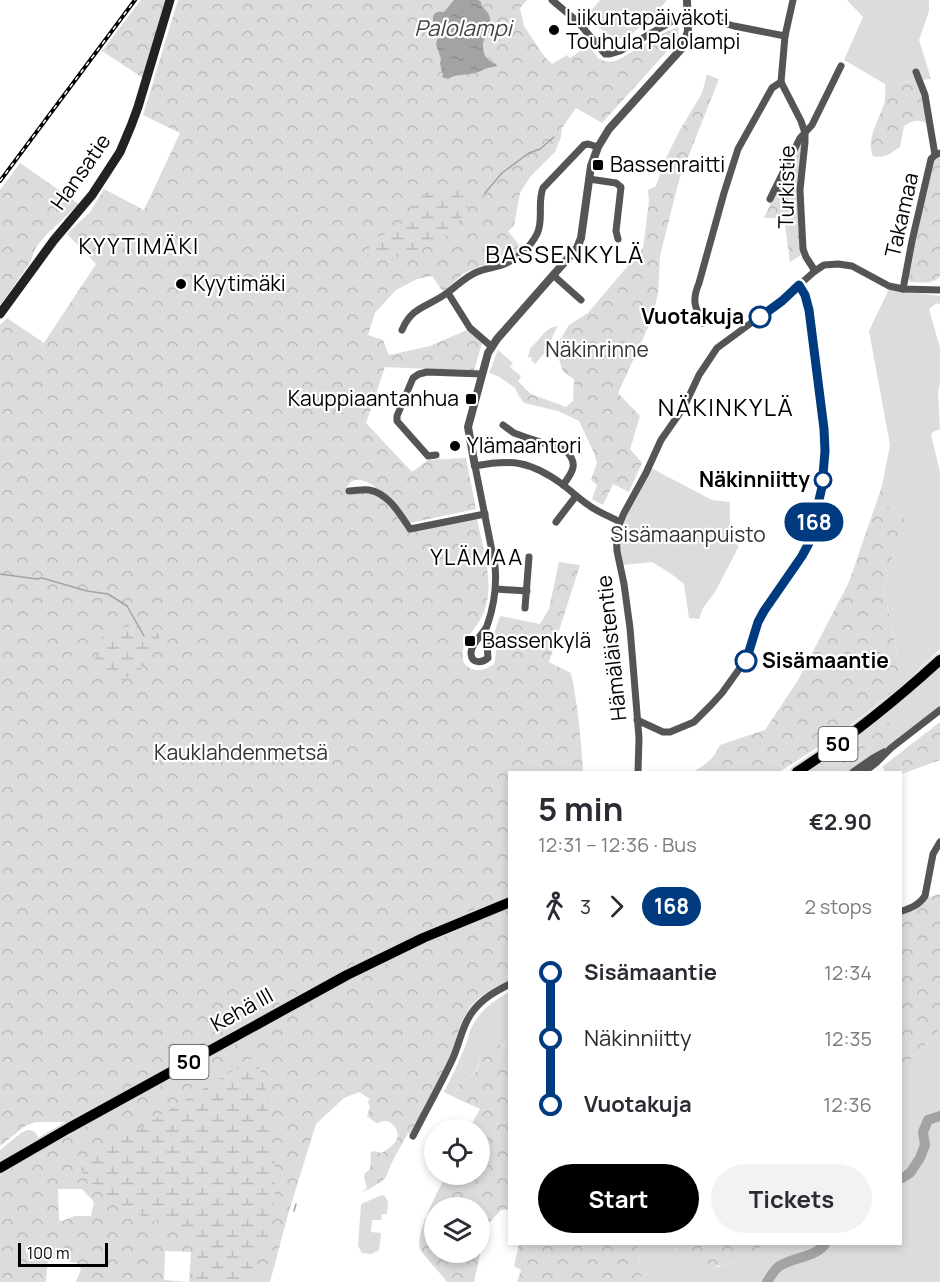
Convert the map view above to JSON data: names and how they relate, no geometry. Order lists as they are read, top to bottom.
{
  "streets": {
    "highway": ["50", "Kehä III"],
    "main road": ["Hansatie"],
    "street": ["Turkistie", "Takamaa", "Hämäläistentie"]
  },
  "crossings": [
    ["Turkistie", "Hämäläistentie"]
  ],
  "districts": [
    "KYYTIMÄKI",
    "BASSENKYLÄ",
    "NÄKINKYLÄ",
    "YLÄMAA"
  ],
  "water": ["Palolampi"],
  "parks": ["Näkinrinne", "Sisämaanpuisto", "Kauklahdenmetsä"],
  "places": {
    "other": [
      "Liikuntapäiväkoti Touhula Palolampi",
      "Kyytimäki",
      "Vuotakuja",
      "Ylämaantori",
      "Näkinniitty",
      "Sisämaantie"
    ],
    "transit": ["Bassenraitti", "Kauppiaantanhua", "Bassenkylä"]
  },
  "lines": ["bus line 168"],
  "scale_bar": "100 m",
  "page": {
    "on_map": "168",
    "heading": ["5 min", "12:31 – 12:36 · Bus", "€2.90"],
    "legs": ["3", "168", "2 stops"],
    "list": [
      {
        "name": "Sisämaantie",
        "value": "12:34"
      },
      {
        "name": "Näkinniitty",
        "value": "12:35"
      },
      {
        "name": "Vuotakuja",
        "value": "12:36"
      }
    ],
    "buttons": ["Start", "Tickets"],
    "scale": "100 m"
  }
}
